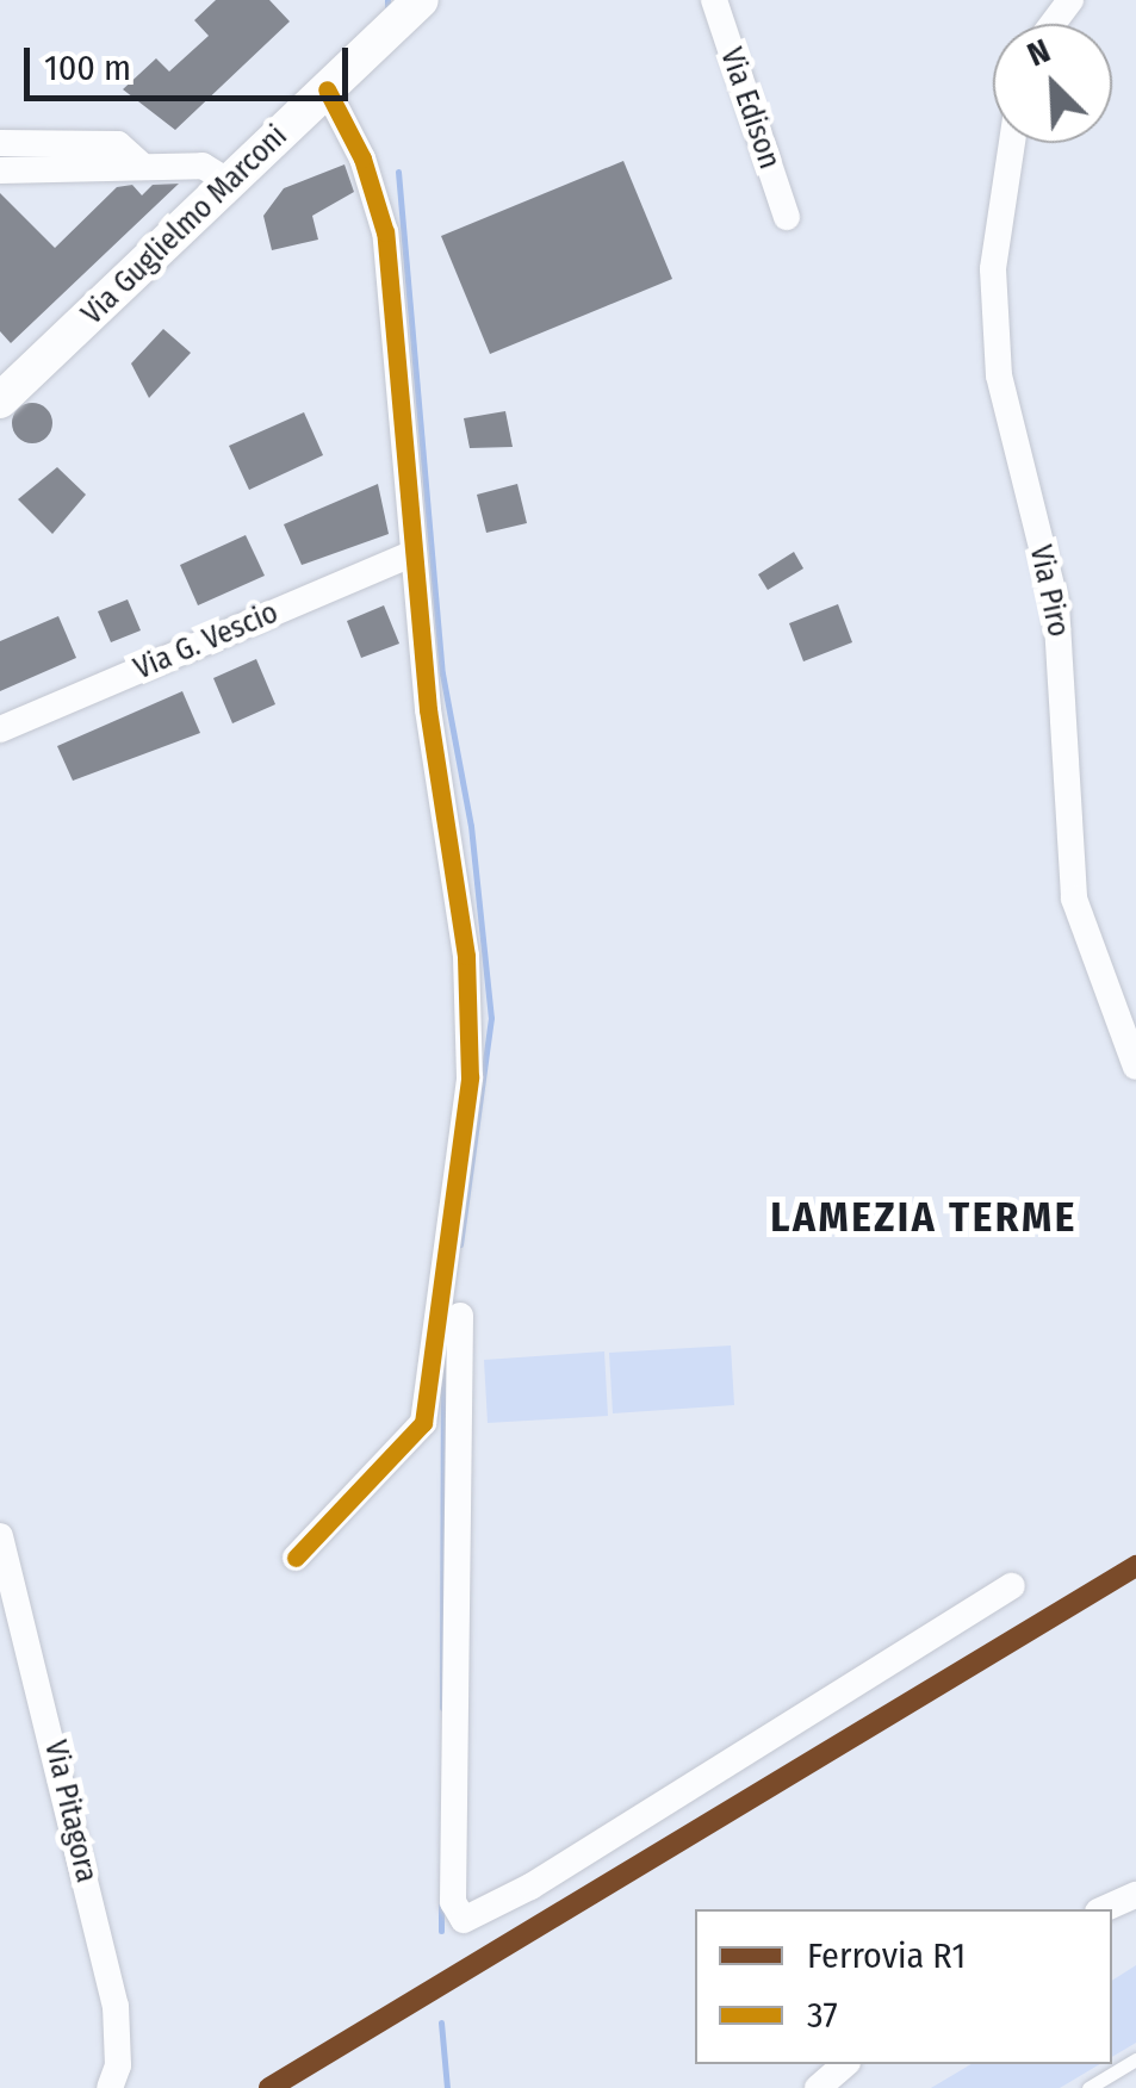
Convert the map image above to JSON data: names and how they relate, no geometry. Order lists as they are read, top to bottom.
{
  "streets": {
    "main road": ["Via Guglielmo Marconi"],
    "street": [
      "Via Edison",
      "Via Piro",
      "Via G. Vescio",
      "Via Pitagora"
    ]
  },
  "districts": ["LAMEZIA TERME"],
  "lines": ["transit line 37", "rail line R1"],
  "legend": ["Ferrovia R1", "37"],
  "scale_bar": "100 m",
  "north": "top left"
}
